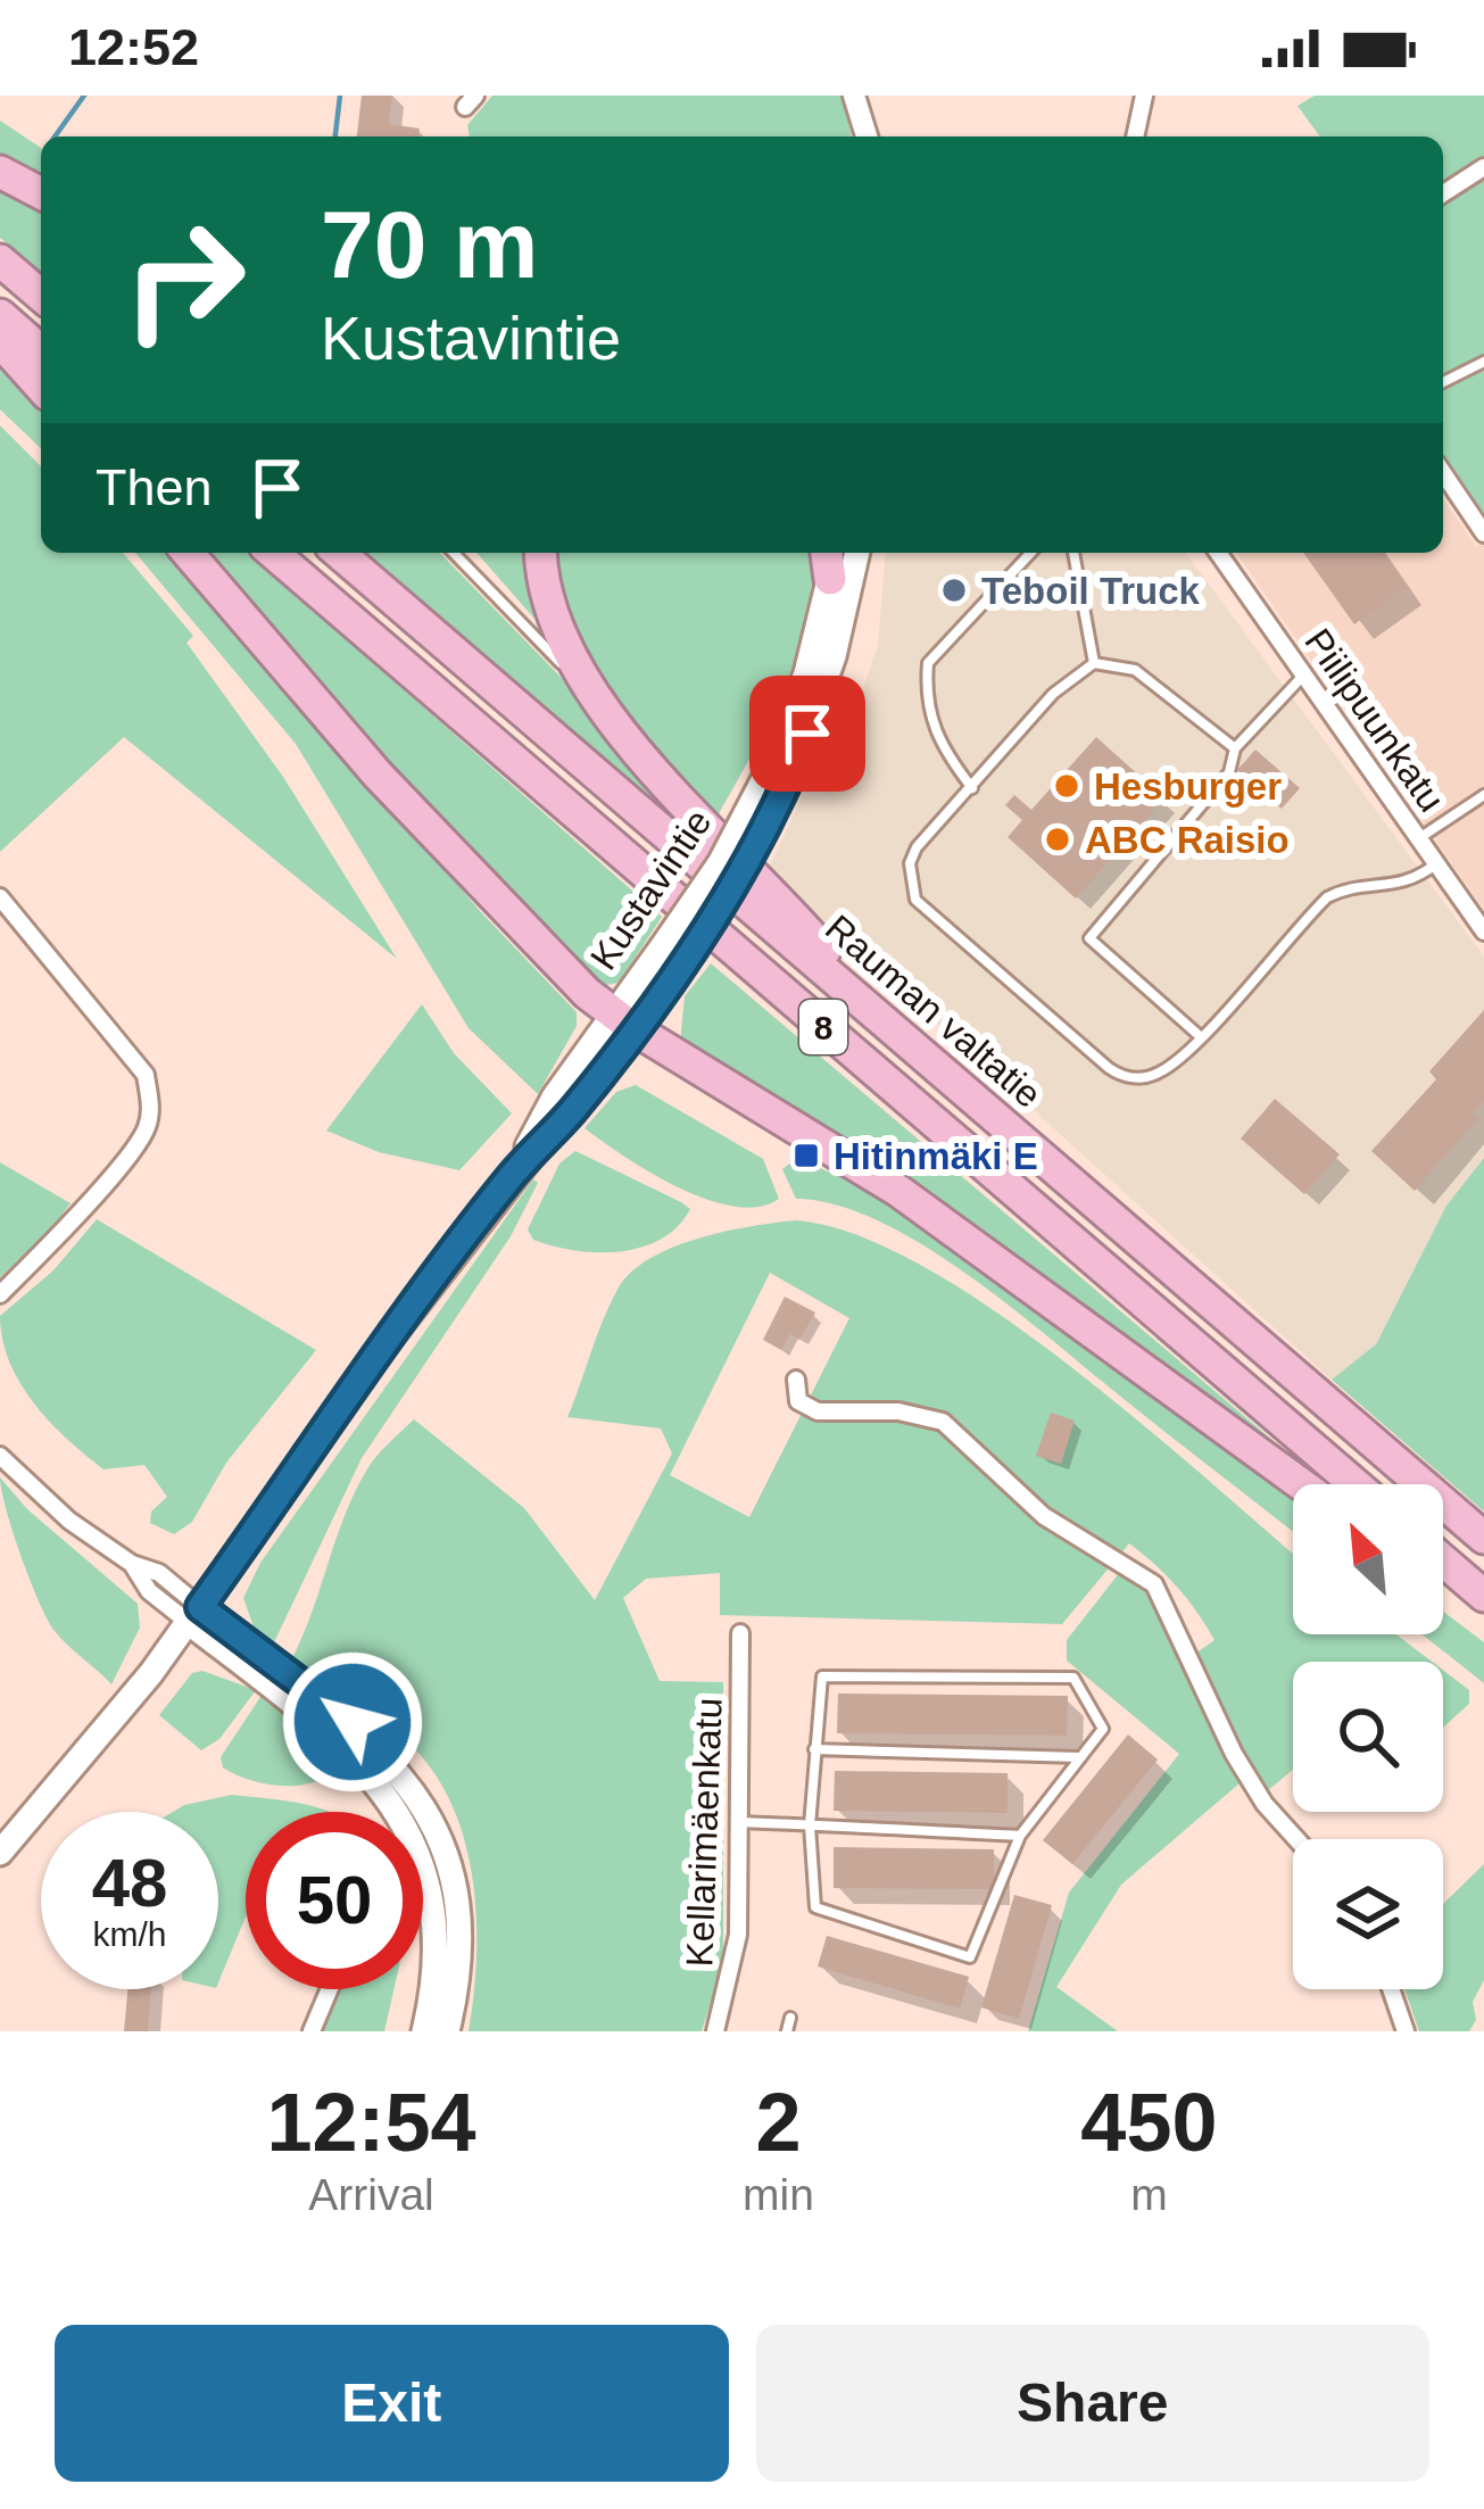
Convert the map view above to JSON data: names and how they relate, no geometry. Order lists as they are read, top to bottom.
{
  "streets": {
    "highway": ["Rauman valtatie", "8"],
    "main road": ["Kustavintie"],
    "street": ["Piilipuunkatu", "Kellarimäenkatu"]
  },
  "places": {
    "other": ["Teboil Truck", "Hesburger", "ABC Raisio"],
    "transit": ["Hitinmäki E"]
  },
  "north": "top left",
  "page": {
    "status": "12:52",
    "turn": ["70 m", "Kustavintie"],
    "then": "Then",
    "speed": "48 km/h",
    "limit": "50",
    "eta": [
      "12:54",
      "Arrival",
      "2",
      "min",
      "450",
      "m"
    ],
    "buttons": ["Exit", "Share"]
  }
}
